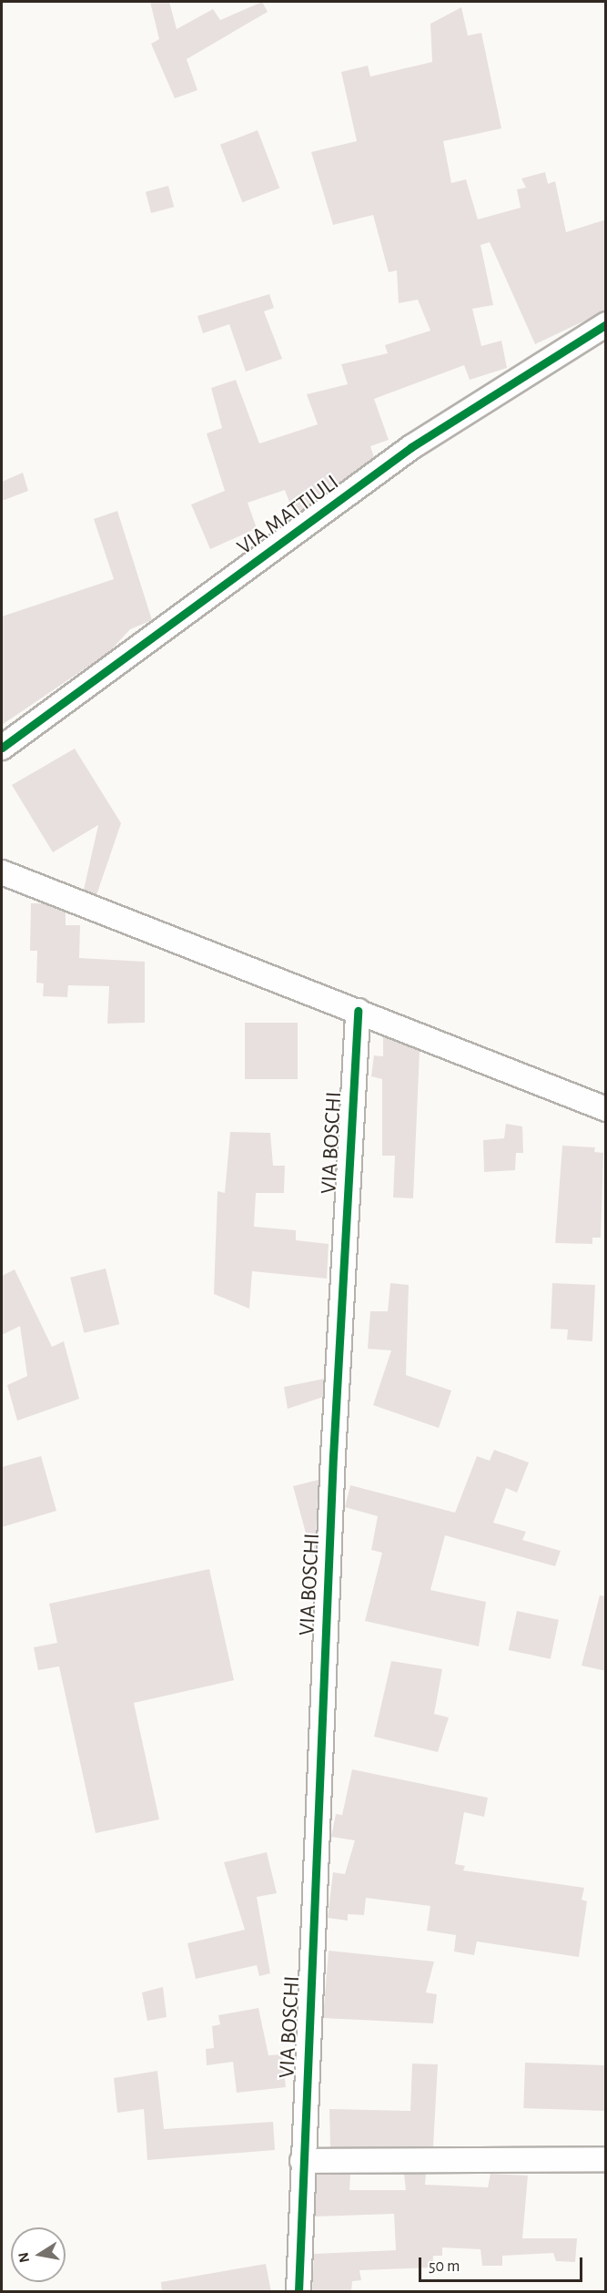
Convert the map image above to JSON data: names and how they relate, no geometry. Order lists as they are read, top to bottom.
{
  "streets": {
    "street": ["VIA MATTIULI", "VIA BOSCHI"]
  },
  "scale_bar": "50 m",
  "north": "left"
}
